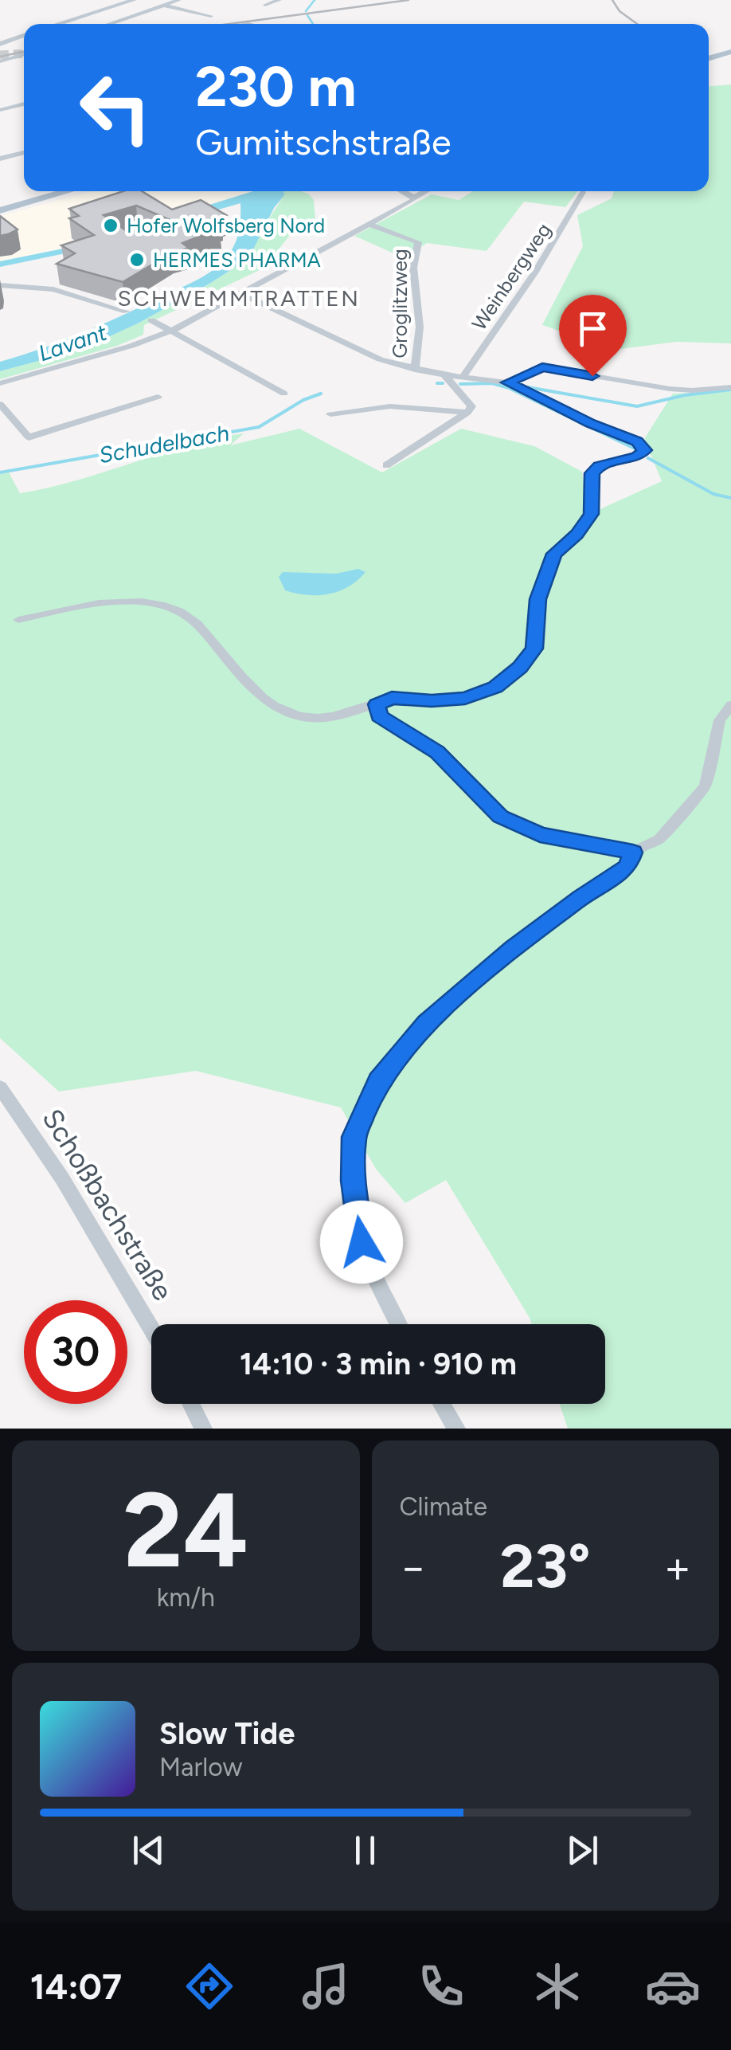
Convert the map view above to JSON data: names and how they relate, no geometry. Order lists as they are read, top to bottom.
{
  "streets": {
    "street": ["Weinbergweg", "Groglitzweg", "Schoßbachstraße"]
  },
  "districts": ["SCHWEMMTRATTEN"],
  "water": ["Lavant", "Schudelbach"],
  "places": ["Hofer Wolfsberg Nord", "HERMES PHARMA"],
  "page": {
    "turn": ["230 m", "Gumitschstraße"],
    "limit": "30",
    "trip": "14:10 · 3 min · 910 m",
    "tile": [
      ["24", "km/h"],
      "Climate"
    ],
    "heat": ["−", "23°", "+"],
    "song": ["Slow Tide", "Marlow"],
    "tabs": "14:07"
  }
}
